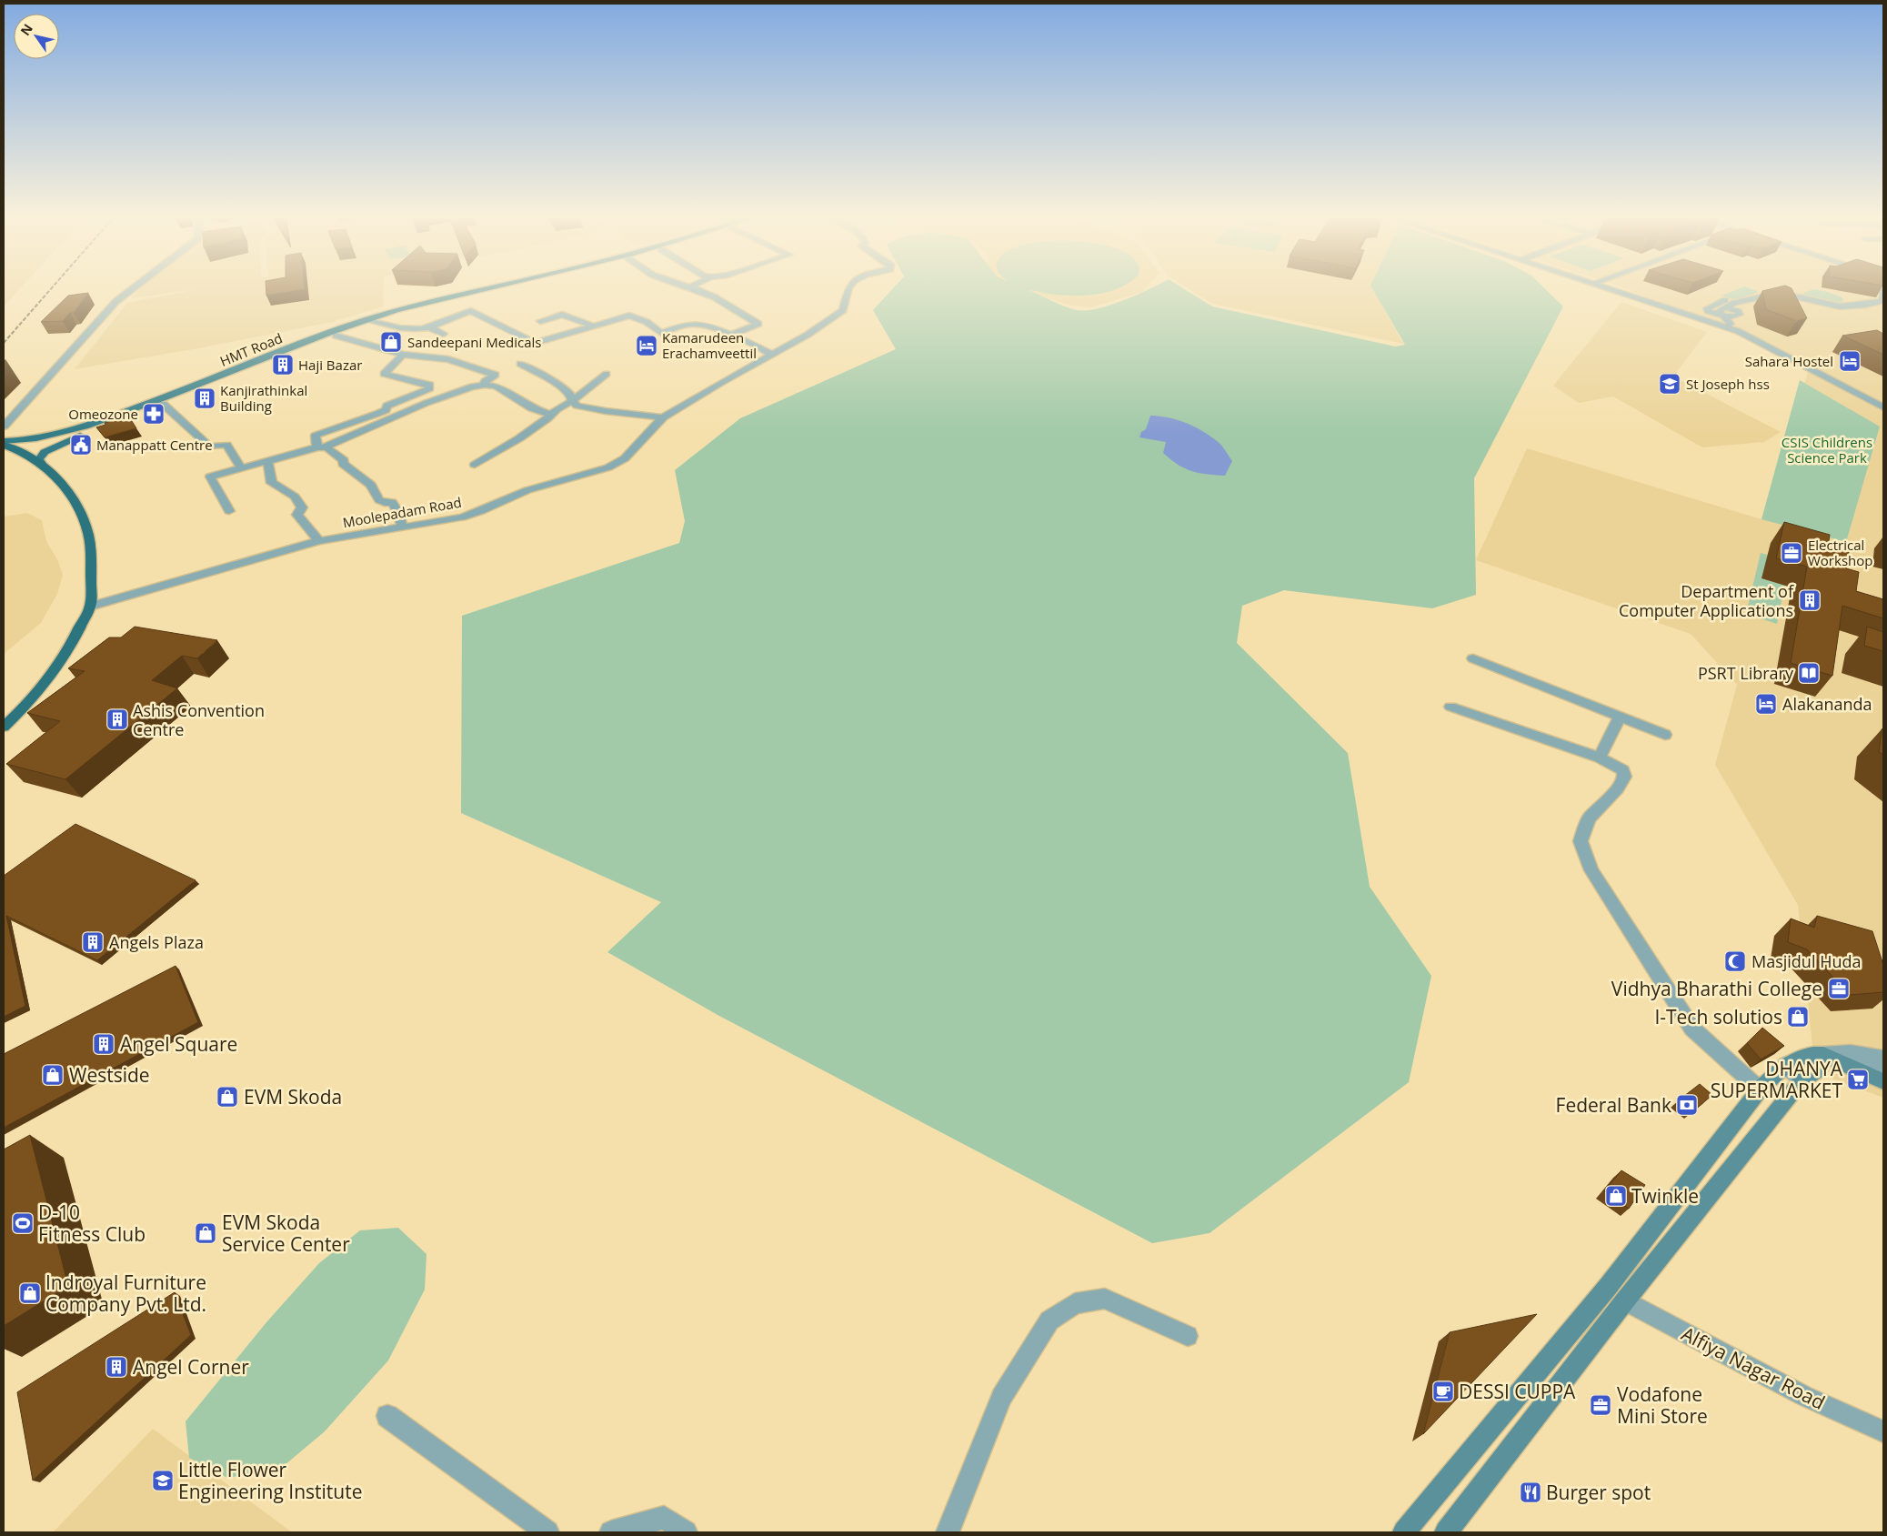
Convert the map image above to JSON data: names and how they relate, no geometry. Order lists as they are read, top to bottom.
{
  "streets": {
    "main road": ["HMT Road"],
    "street": ["Moolepadam Road", "Alfiya Nagar Road"]
  },
  "parks": ["CSIS Childrens Science Park"],
  "places": {
    "shop": [
      "Sandeepani Medicals",
      "I-Tech solutios",
      "Westside",
      "EVM Skoda",
      "Twinkle",
      "EVM Skoda Service Center",
      "Indroyal Furniture Company Pvt. Ltd."
    ],
    "hotel": ["Kamarudeen Erachamveettil", "Sahara Hostel", "Alakananda"],
    "building": [
      "Haji Bazar",
      "Kanjirathinkal Building",
      "Department of Computer Applications",
      "Ashis Convention Centre",
      "Angels Plaza",
      "Angel Square",
      "Angel Corner"
    ],
    "school or university": ["St Joseph hss", "Little Flower Engineering Institute"],
    "pharmacy": ["Omeozone"],
    "public building": ["Manappatt Centre"],
    "office": ["Electrical Workshop", "Vidhya Bharathi College", "Vodafone Mini Store"],
    "library": ["PSRT Library"],
    "mosque": ["Masjidul Huda"],
    "supermarket": ["DHANYA SUPERMARKET"],
    "bank": ["Federal Bank"],
    "sports": ["D-10 Fitness Club"],
    "cafe": ["DESSI CUPPA"],
    "restaurant": ["Burger spot"]
  },
  "north": "top left"
}
